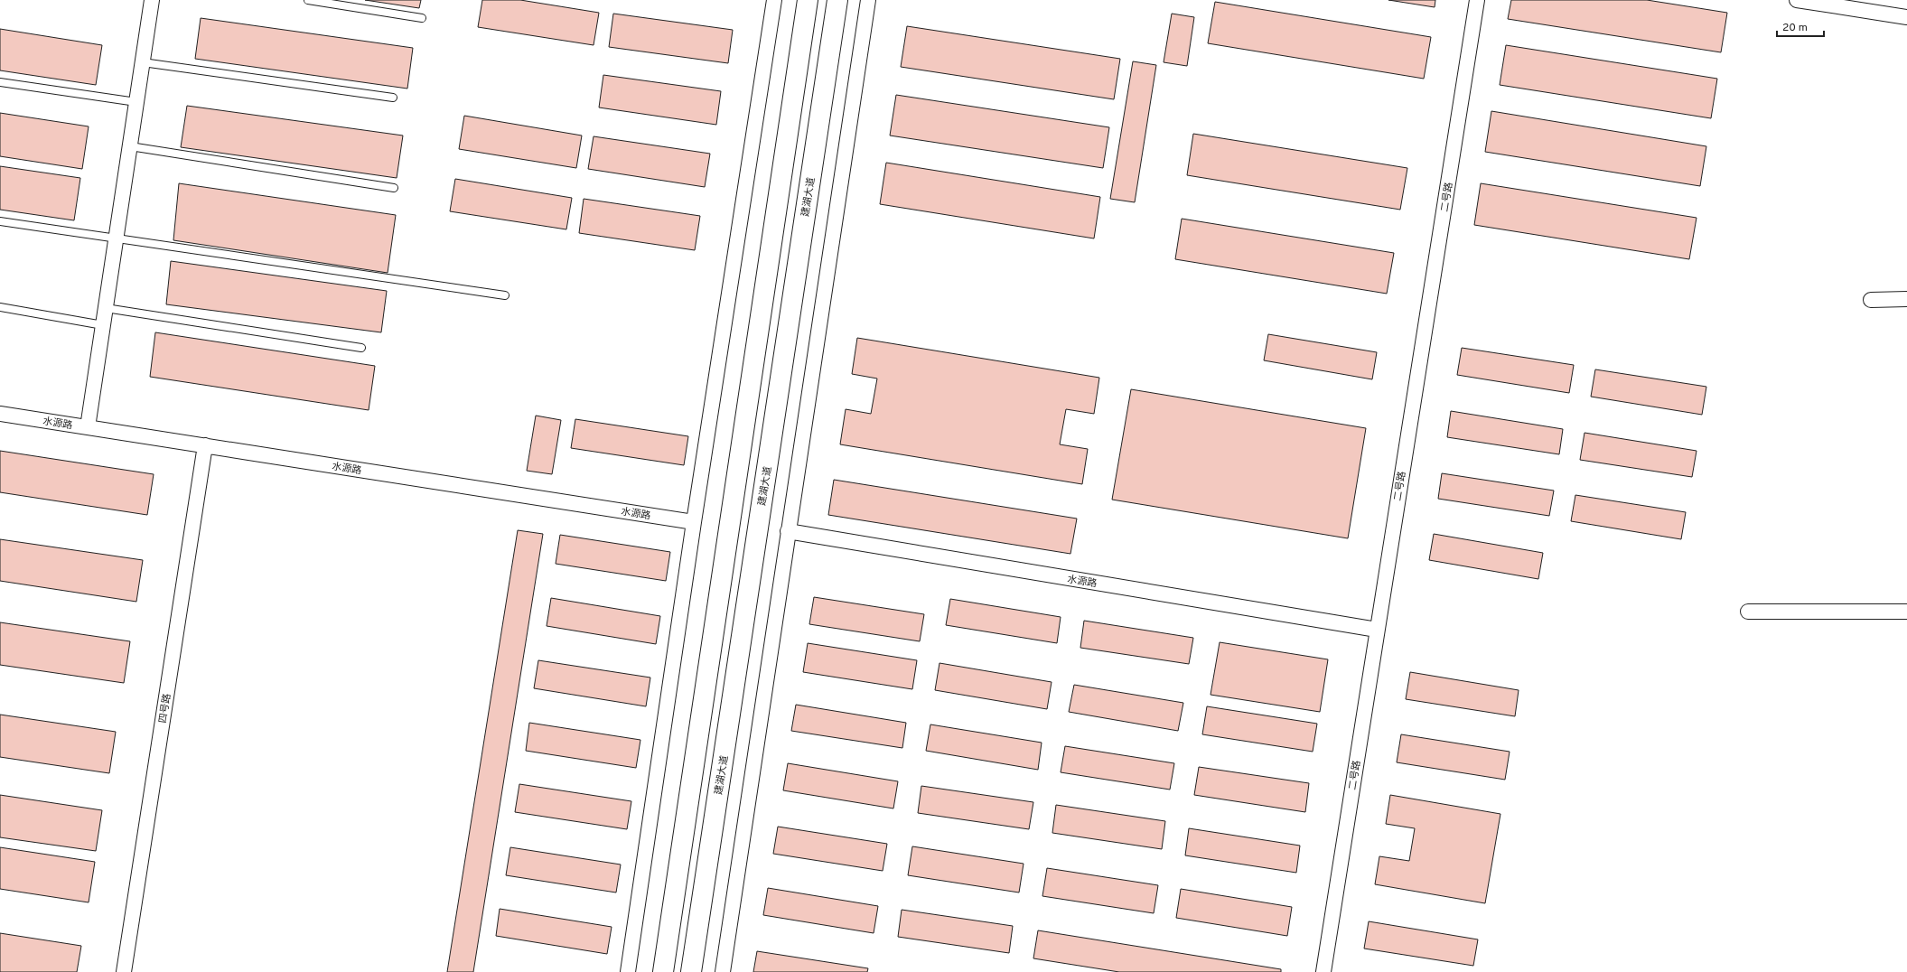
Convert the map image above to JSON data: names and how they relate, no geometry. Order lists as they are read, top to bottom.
{
  "streets": {
    "main road": ["建湖大道"],
    "street": ["二号路", "水源路", "四号路"]
  },
  "crossings": [
    ["二号路", "水源路"],
    ["水源路", "四号路"]
  ],
  "scale_bar": "20 m"
}
